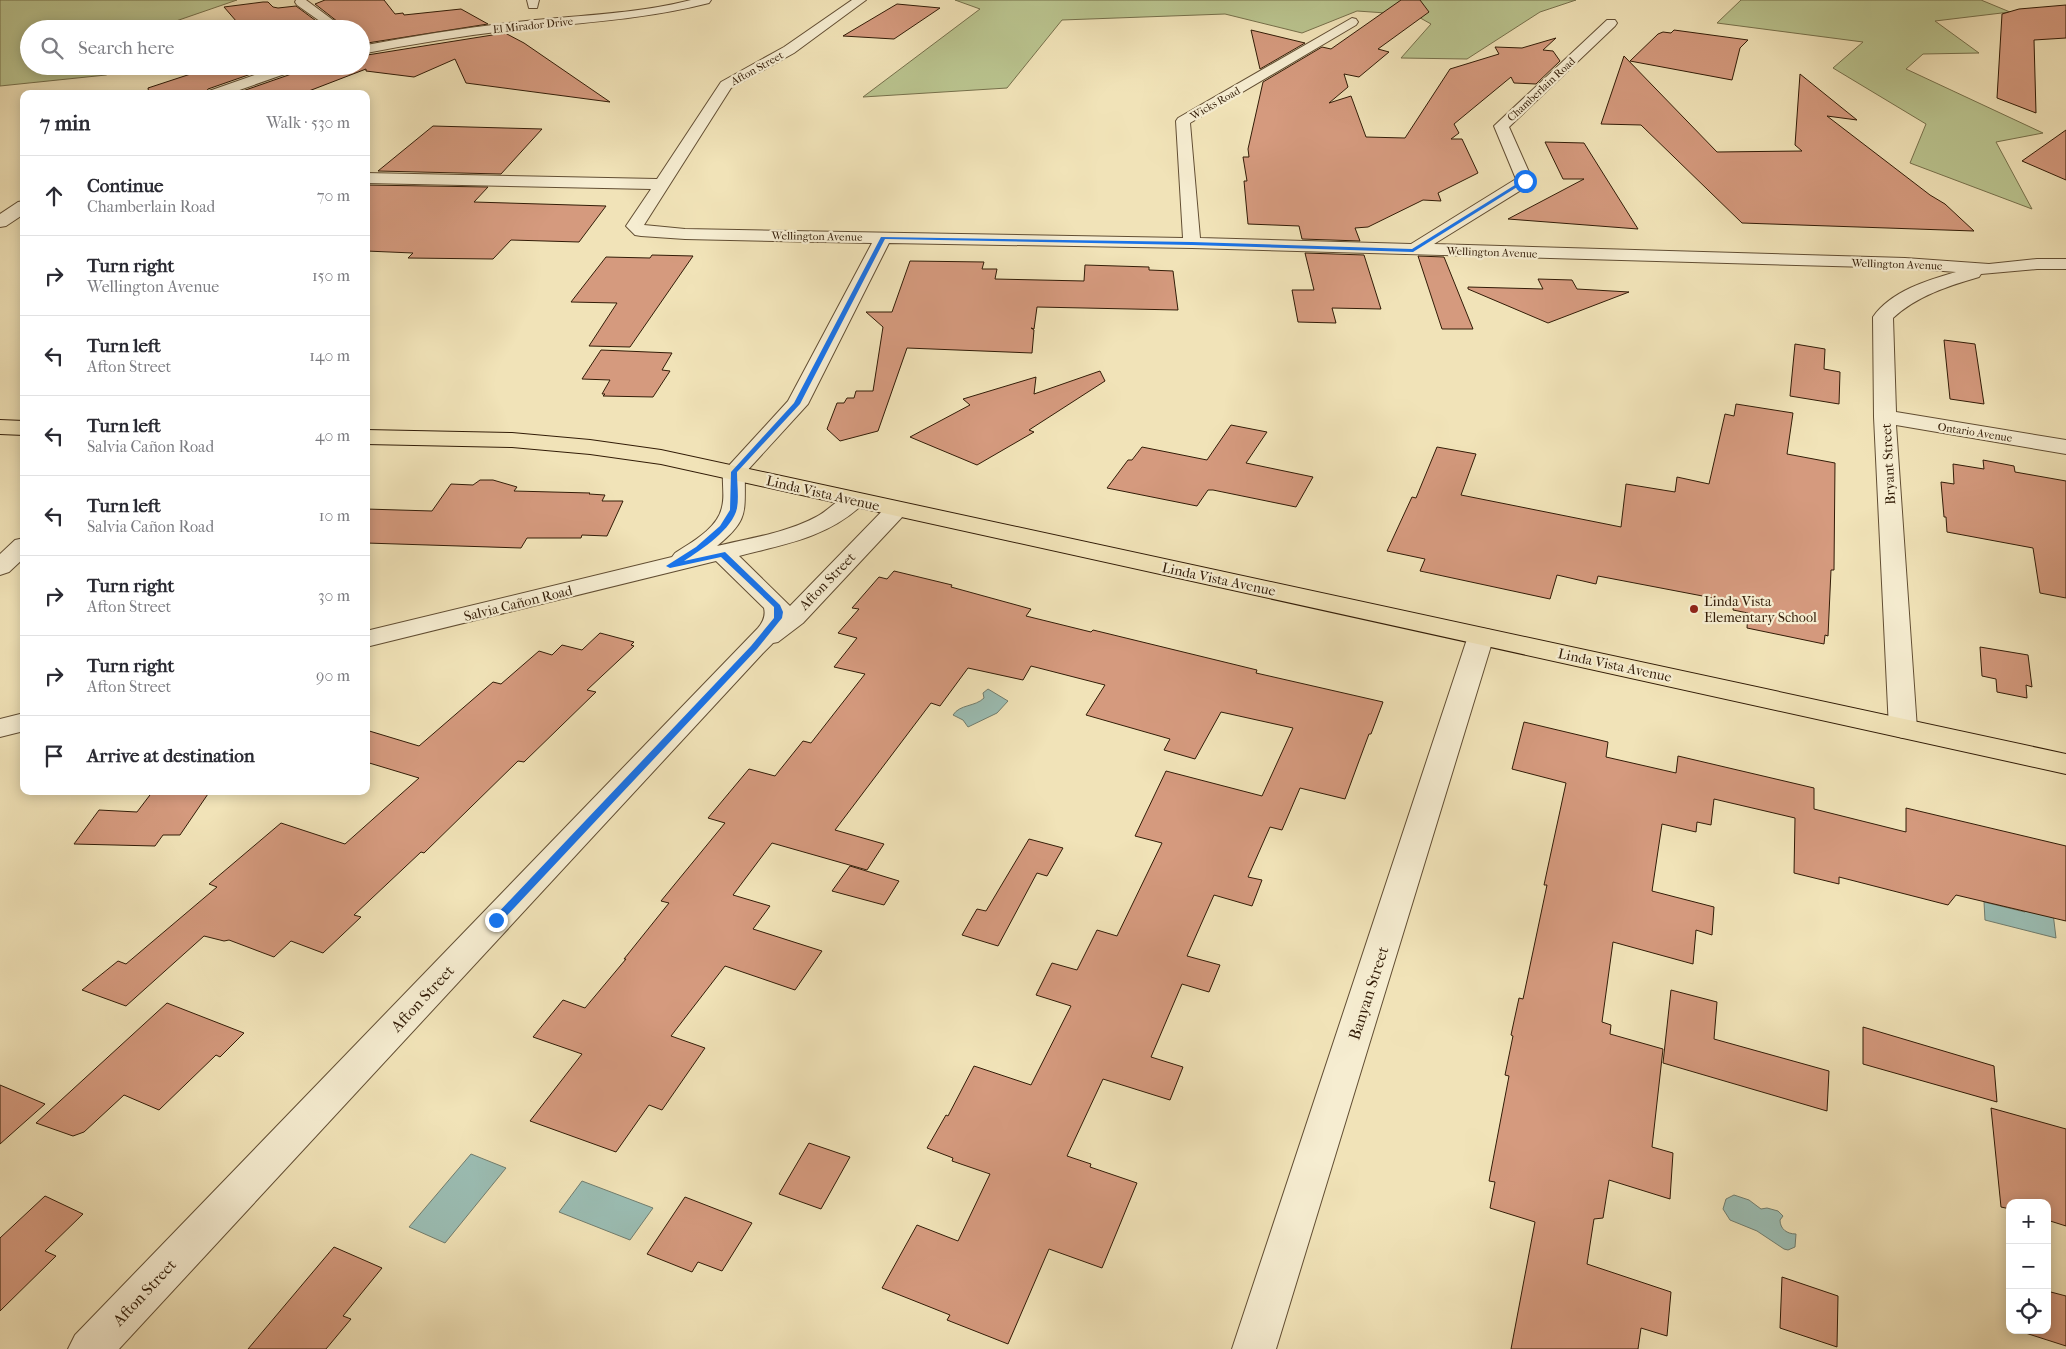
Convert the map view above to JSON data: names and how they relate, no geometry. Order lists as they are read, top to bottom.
{
  "streets": {
    "main road": ["Linda Vista Avenue"],
    "street": [
      "El Mirador Drive",
      "Afton Street",
      "Chamberlain Road",
      "Wicks Road",
      "Wellington Avenue",
      "Ontario Avenue",
      "Bryant Street",
      "Salvia Cañon Road",
      "Banyan Street"
    ]
  },
  "crossings": [
    ["Afton Street", "Wellington Avenue"],
    ["Afton Street", "Linda Vista Avenue"],
    ["Afton Street", "Salvia Cañon Road"],
    ["Chamberlain Road", "Wellington Avenue"],
    ["Wicks Road", "Wellington Avenue"],
    ["Wellington Avenue", "Bryant Street"],
    ["Ontario Avenue", "Bryant Street"],
    ["Bryant Street", "Linda Vista Avenue"],
    ["Linda Vista Avenue", "Salvia Cañon Road"],
    ["Linda Vista Avenue", "Banyan Street"]
  ],
  "places": ["Linda Vista Elementary School"],
  "page": {
    "search": "Search here",
    "heading": ["7 min", "Walk · 530 m"],
    "list": [
      ["Continue", "Chamberlain Road", "70 m"],
      ["Turn right", "Wellington Avenue", "150 m"],
      ["Turn left", "Afton Street", "140 m"],
      ["Turn left", "Salvia Cañon Road", "40 m"],
      ["Turn left", "Salvia Cañon Road", "10 m"],
      ["Turn right", "Afton Street", "30 m"],
      ["Turn right", "Afton Street", "90 m"],
      "Arrive at destination"
    ],
    "map_buttons": ["+", "−"]
  }
}
